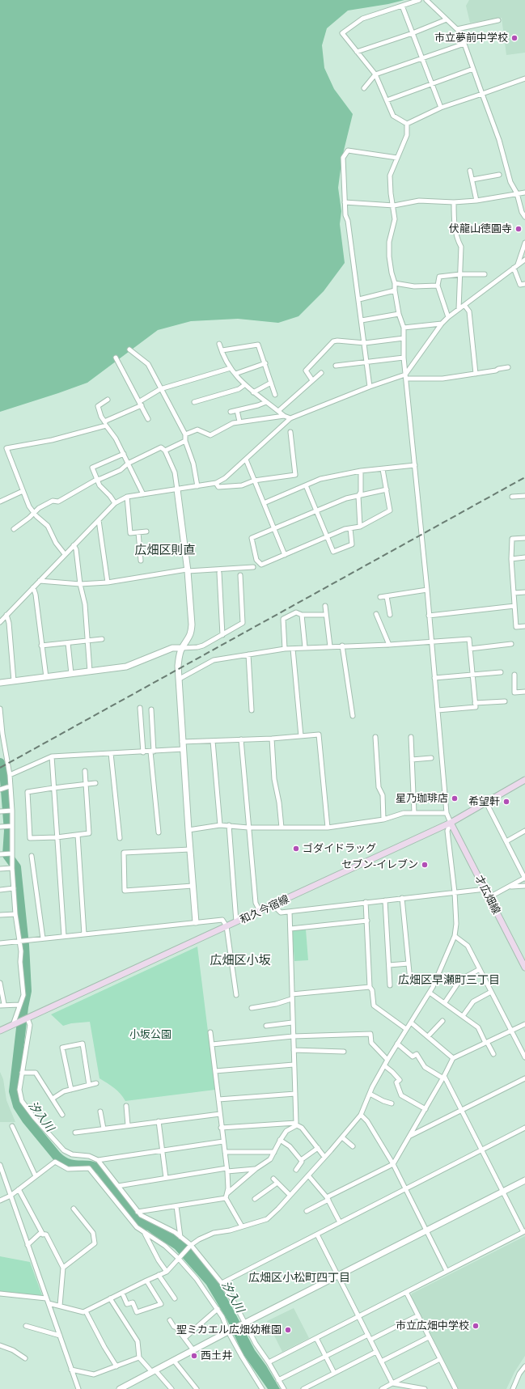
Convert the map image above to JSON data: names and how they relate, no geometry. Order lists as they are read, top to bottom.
{
  "streets": {
    "main road": ["才広畑線", "和久今宿線"]
  },
  "crossings": [
    ["才広畑線", "和久今宿線"]
  ],
  "districts": [
    "広畑区則直",
    "広畑区小坂",
    "広畑区早瀬町三丁目",
    "広畑区小松町四丁目"
  ],
  "water": ["汐入川"],
  "parks": ["小坂公園"],
  "places": [
    "市立夢前中学校",
    "伏龍山徳圓寺",
    "星乃珈琲店",
    "希望軒",
    "ゴダイドラッグ",
    "セブン-イレブン",
    "市立広畑中学校",
    "聖ミカエル広畑幼稚園",
    "西土井"
  ]
}
